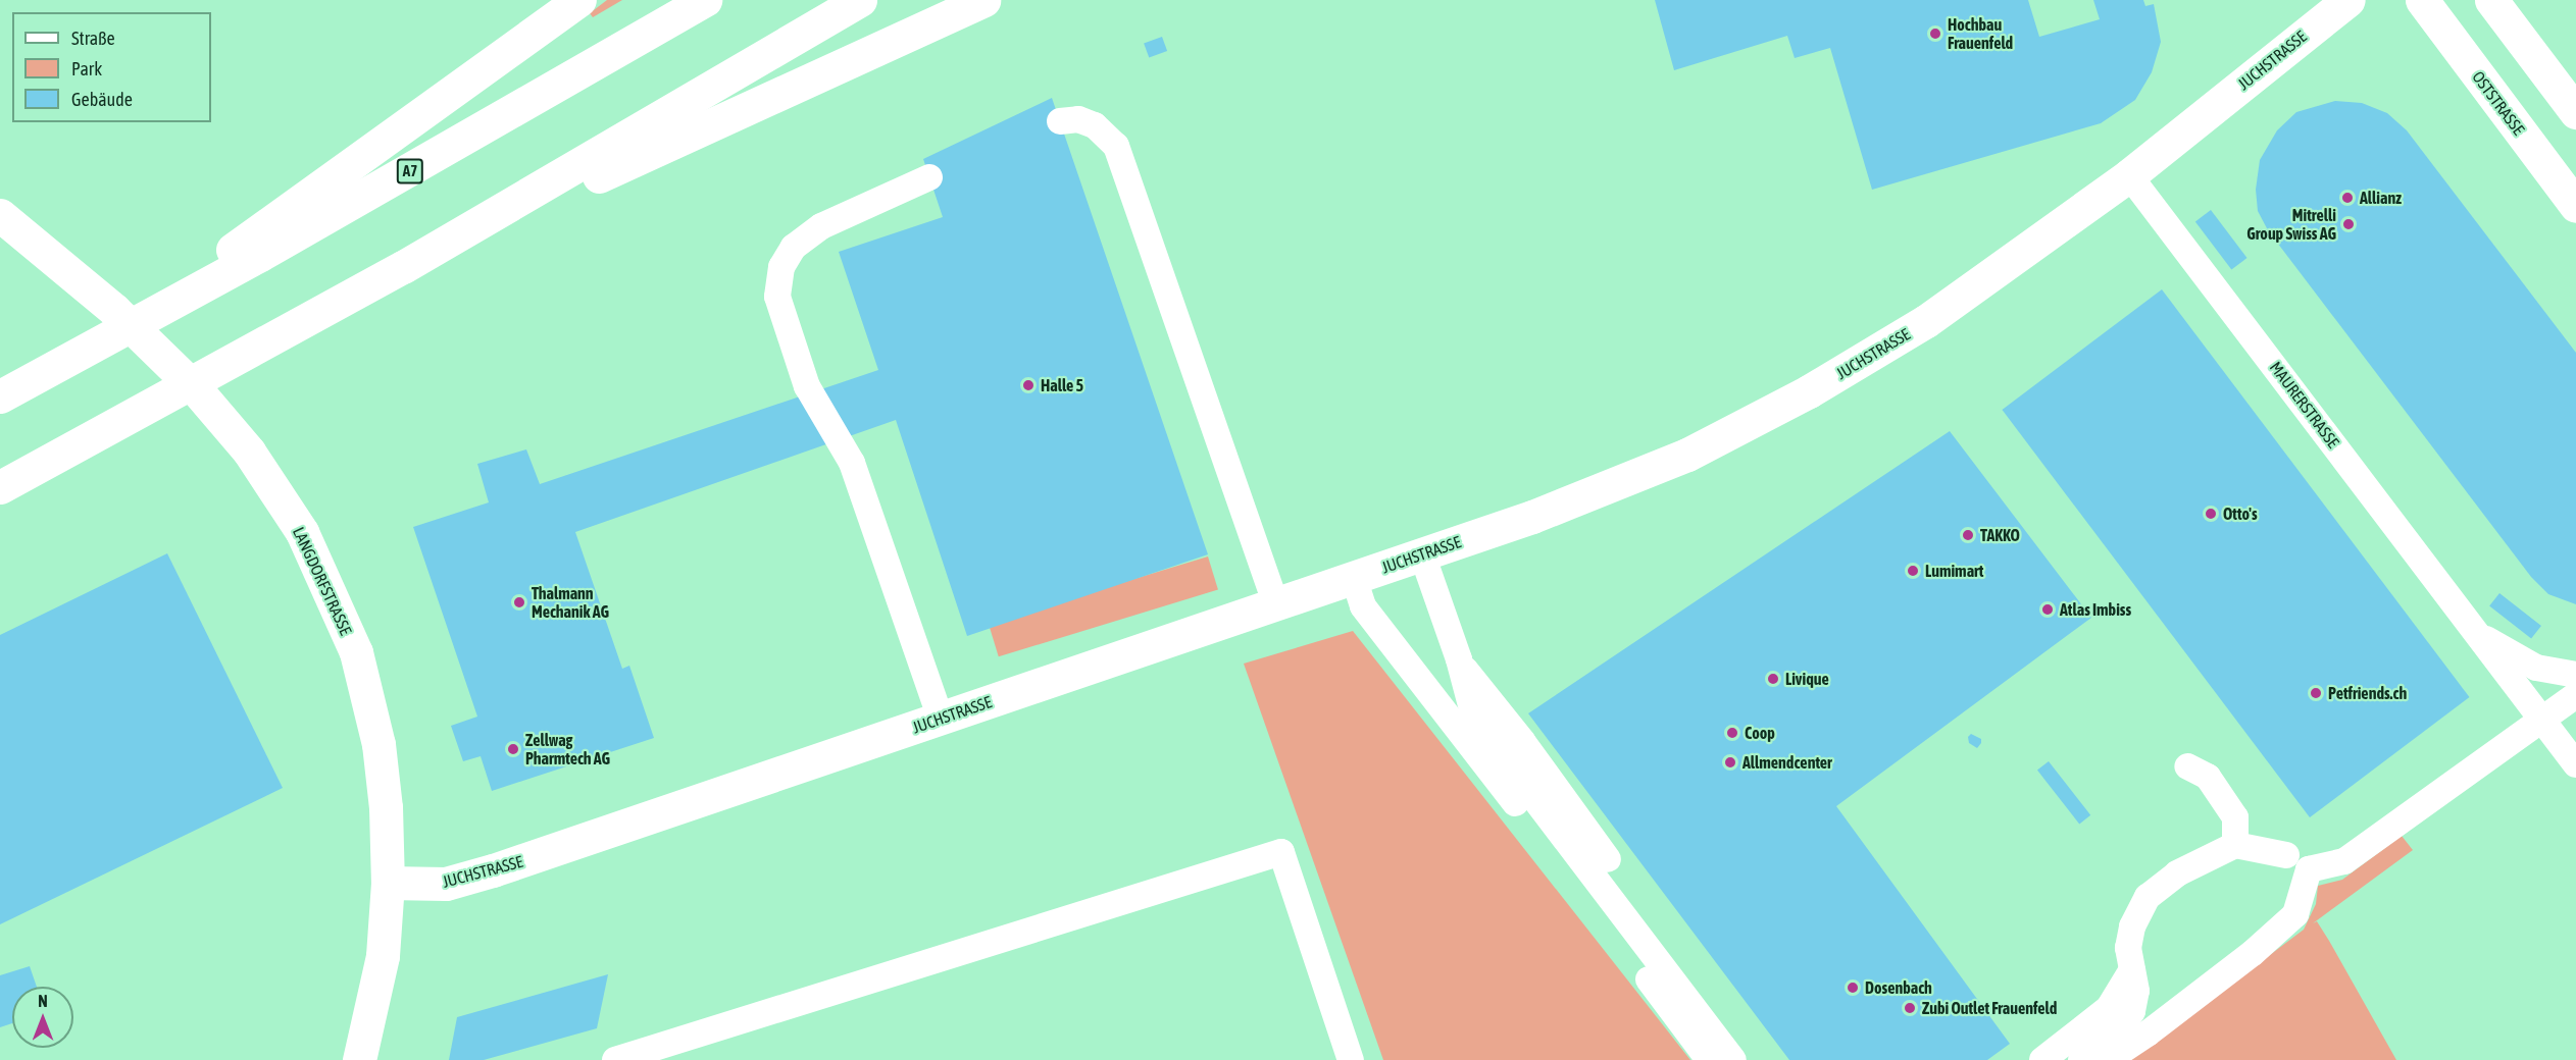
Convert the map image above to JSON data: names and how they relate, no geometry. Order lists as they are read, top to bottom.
{
  "streets": {
    "main road": [
      "JUCHSTRASSE",
      "OSTSTRASSE",
      "A7",
      "LANGDORFSTRASSE"
    ],
    "lane": ["MAURERSTRASSE"]
  },
  "crossings": [
    ["JUCHSTRASSE", "MAURERSTRASSE"],
    ["JUCHSTRASSE", "LANGDORFSTRASSE"]
  ],
  "places": [
    "Hochbau Frauenfeld",
    "Allianz",
    "Mitrelli Group Swiss AG",
    "Halle 5",
    "Otto's",
    "TAKKO",
    "Lumimart",
    "Thalmann Mechanik AG",
    "Atlas Imbiss",
    "Livique",
    "Petfriends.ch",
    "Coop",
    "Zellwag Pharmtech AG",
    "Allmendcenter",
    "Dosenbach",
    "Zubi Outlet Frauenfeld"
  ],
  "legend": ["Straße", "Park", "Gebäude"],
  "north": "top"
}
